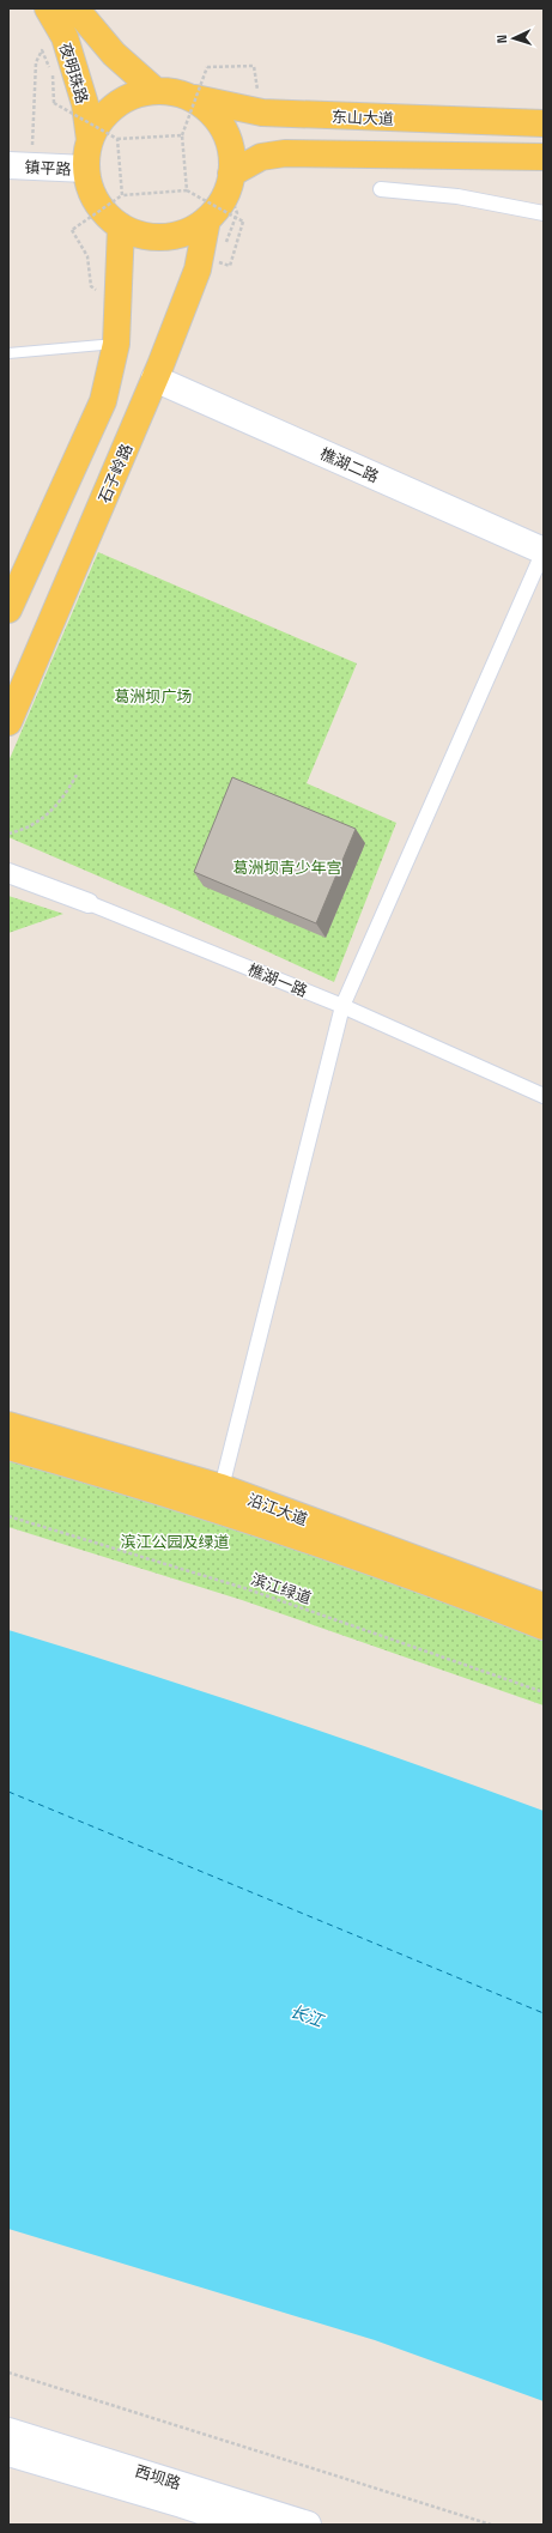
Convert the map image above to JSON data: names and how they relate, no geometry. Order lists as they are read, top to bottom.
{
  "streets": {
    "main road": [
      "夜明珠路",
      "东山大道",
      "镇平路",
      "樵湖二路",
      "石子岭路",
      "沿江大道",
      "西坝路"
    ],
    "street": ["樵湖一路"],
    "path": ["滨江绿道"]
  },
  "crossings": [
    ["夜明珠路", "东山大道"],
    ["东山大道", "镇平路"],
    ["东山大道", "石子岭路"],
    ["樵湖二路", "石子岭路"]
  ],
  "water": ["长江"],
  "parks": ["葛洲坝广场", "葛洲坝青少年宫", "滨江公园及绿道"],
  "north": "left"
}
